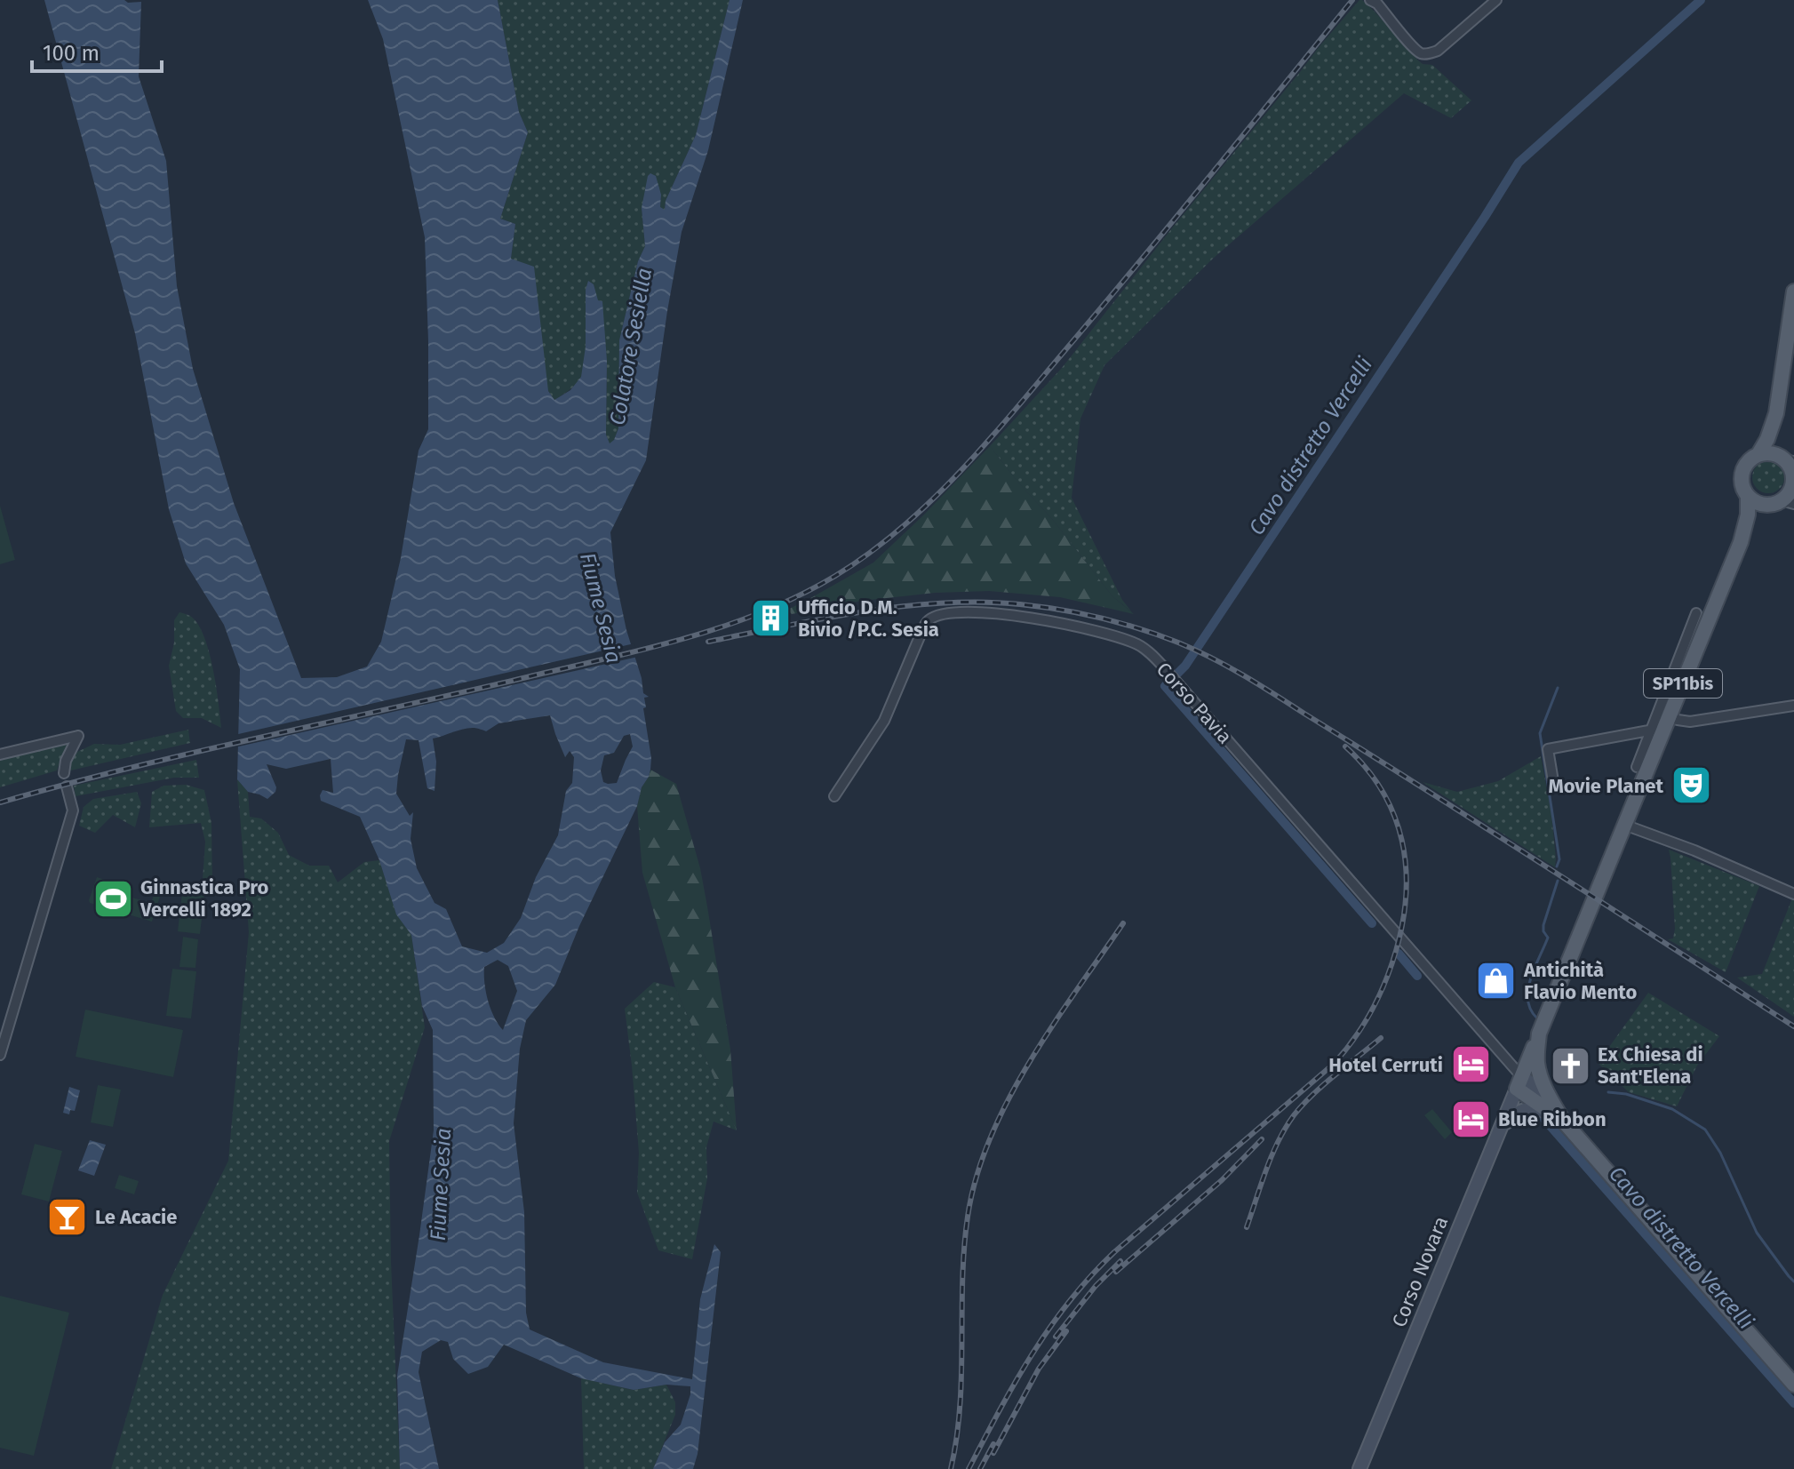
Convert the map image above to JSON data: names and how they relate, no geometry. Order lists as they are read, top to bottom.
{
  "streets": {
    "main road": ["SP11bis", "Corso Novara"],
    "street": ["Corso Pavia"]
  },
  "crossings": [
    ["SP11bis", "Corso Novara"],
    ["Corso Pavia", "Corso Novara"]
  ],
  "water": ["Colatore Sesiella", "Cavo distretto Vercelli", "Fiume Sesia"],
  "places": {
    "building": ["Ufficio D.M. Bivio /P.C. Sesia"],
    "theatre": ["Movie Planet"],
    "sports": ["Ginnastica Pro Vercelli 1892"],
    "shop": ["Antichità Flavio Mento"],
    "hotel": ["Hotel Cerruti", "Blue Ribbon"],
    "church": ["Ex Chiesa di Sant'Elena"],
    "bar": ["Le Acacie"]
  },
  "scale_bar": "100 m"
}
